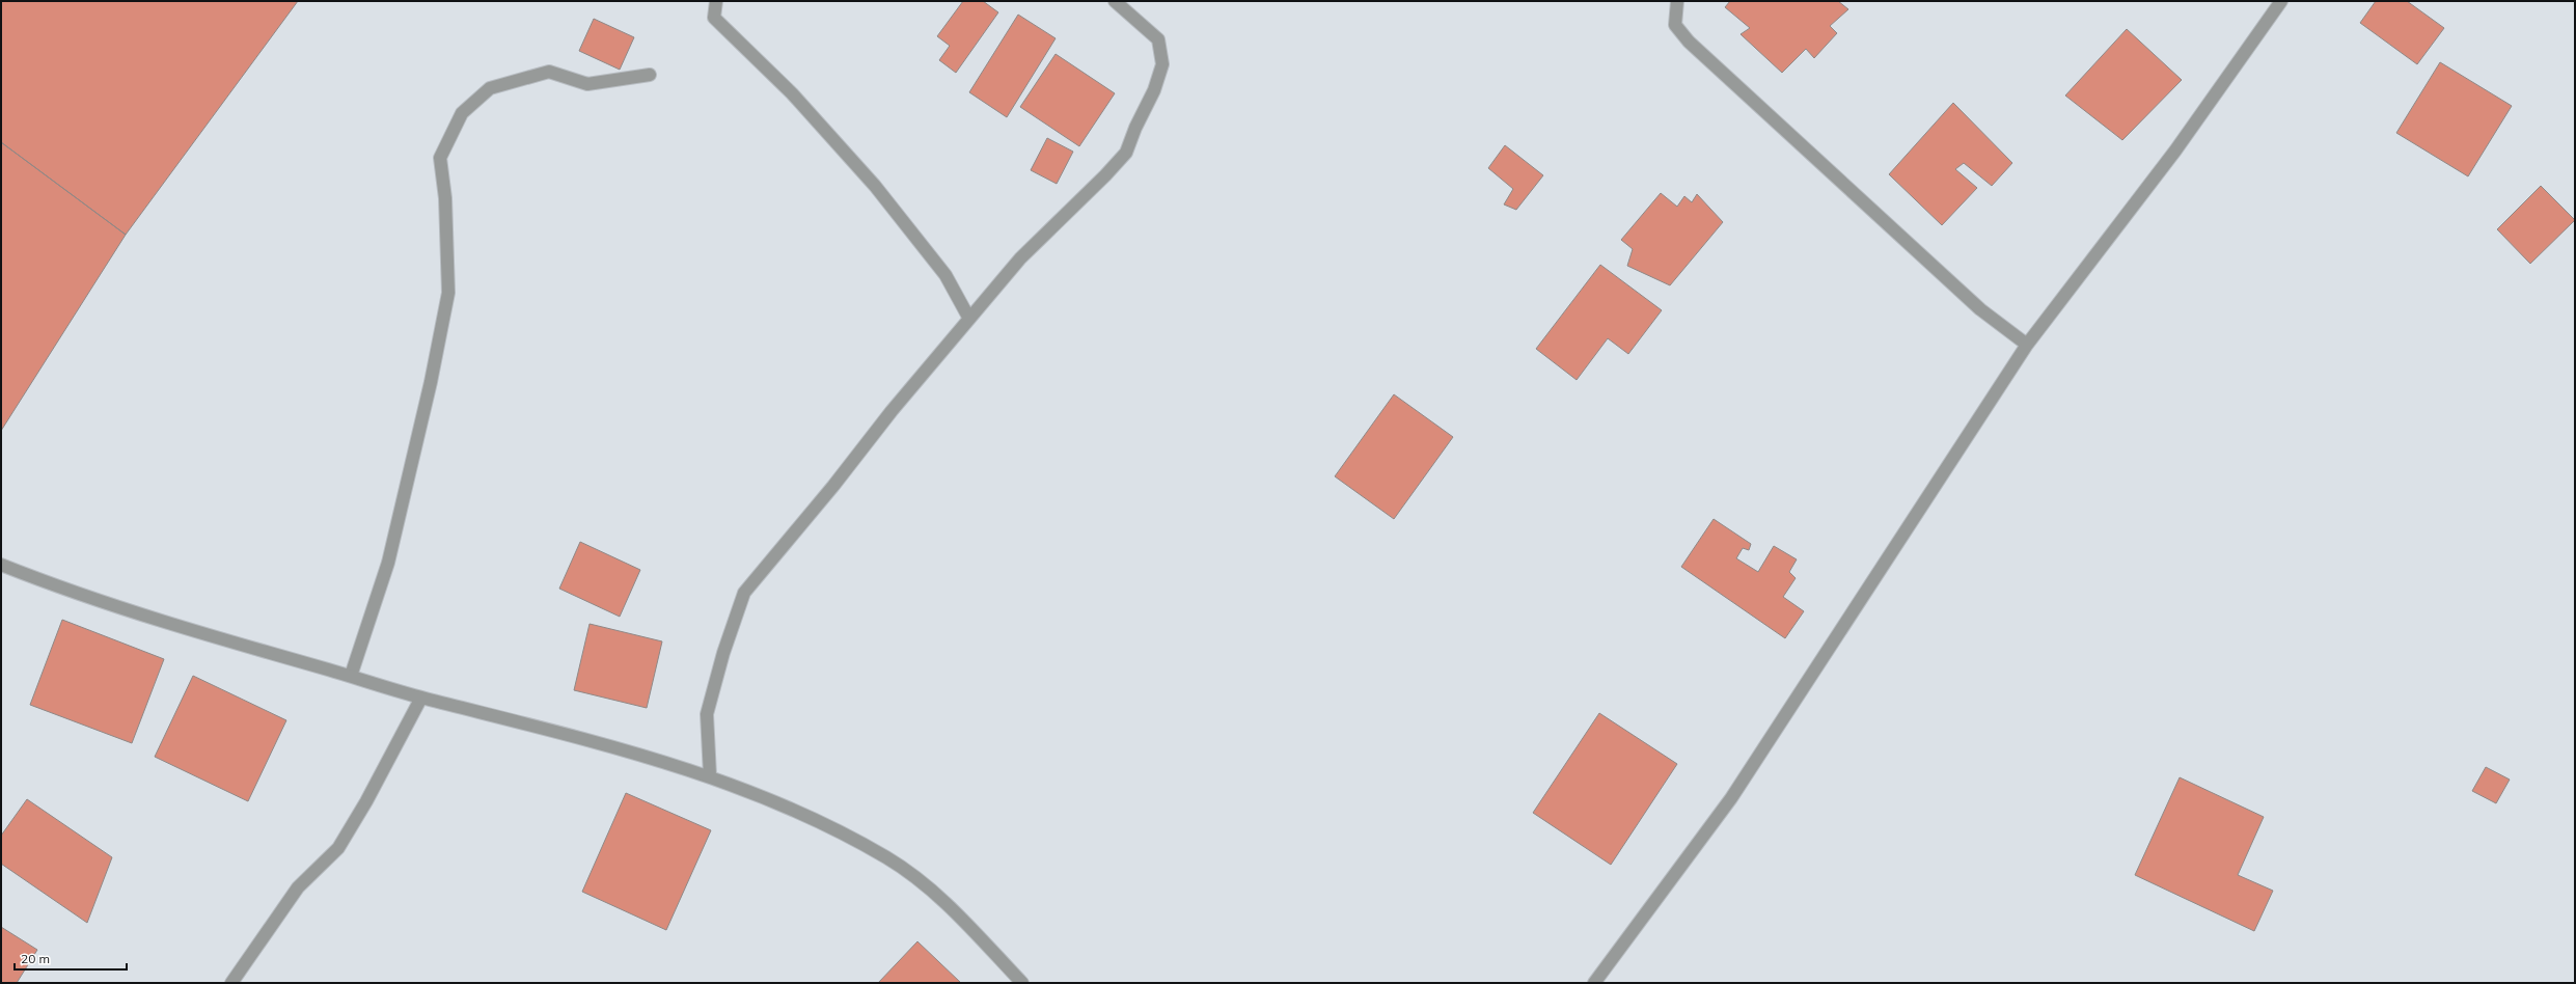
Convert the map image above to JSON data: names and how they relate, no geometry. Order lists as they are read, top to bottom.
{
  "scale_bar": "20 m"
}
